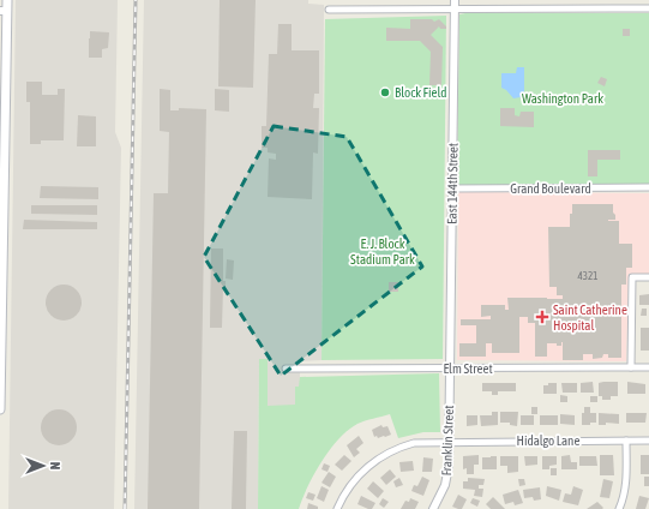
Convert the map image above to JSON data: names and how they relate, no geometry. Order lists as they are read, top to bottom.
{
  "streets": {
    "street": [
      "East 144th Street",
      "Grand Boulevard",
      "Elm Street",
      "Franklin Street",
      "Hidalgo Lane"
    ]
  },
  "crossings": [
    ["East 144th Street", "Grand Boulevard"],
    ["East 144th Street", "Elm Street"],
    ["East 144th Street", "Franklin Street"],
    ["Elm Street", "Franklin Street"],
    ["Franklin Street", "Hidalgo Lane"]
  ],
  "parks": ["Washington Park", "E. J. Block Stadium Park"],
  "places": {
    "other": ["Block Field"],
    "health": ["Saint Catherine Hospital"]
  },
  "house_numbers": ["4321"],
  "north": "right"
}
